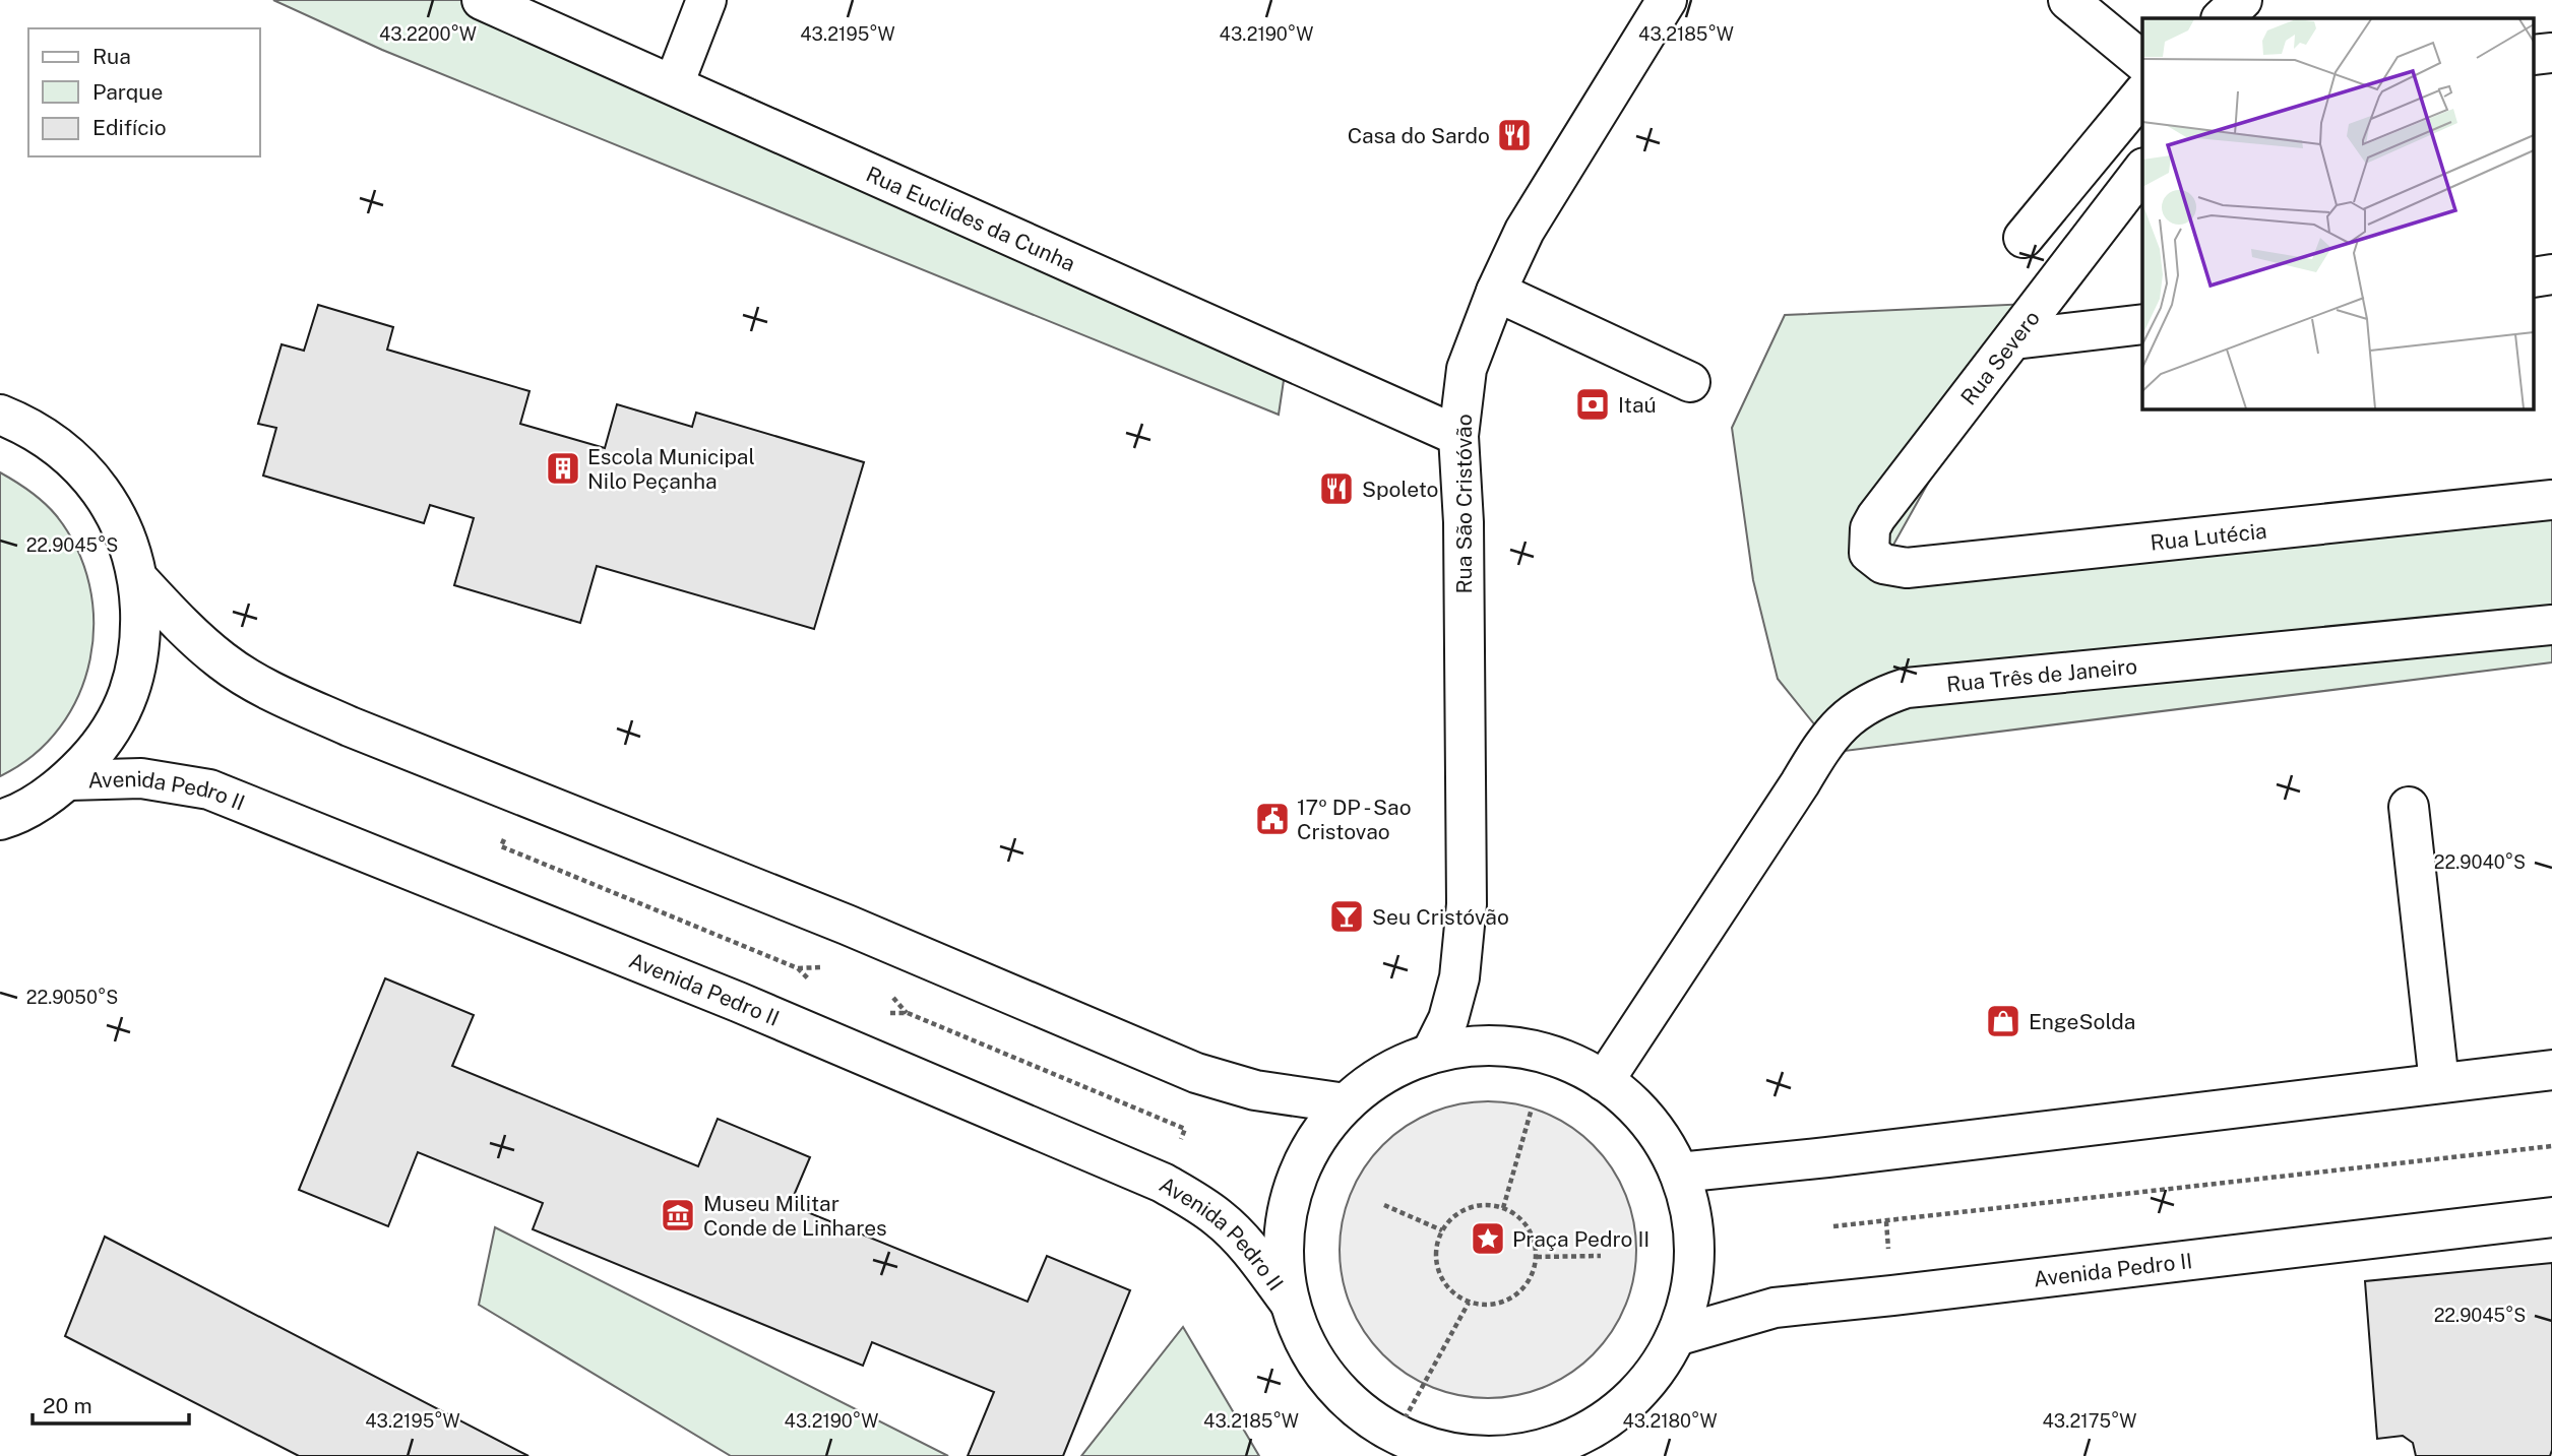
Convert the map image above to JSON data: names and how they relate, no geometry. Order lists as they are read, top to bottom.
{
  "streets": {
    "street": [
      "Rua Euclides da Cunha",
      "Rua Severo",
      "Rua São Cristóvão",
      "Rua Lutécia",
      "Rua Três de Janeiro",
      "Avenida Pedro II"
    ]
  },
  "crossings": [
    ["Rua Euclides da Cunha", "Rua São Cristóvão"],
    ["Rua Severo", "Rua Lutécia"]
  ],
  "places": {
    "restaurant": ["Casa do Sardo", "Spoleto"],
    "bank": ["Itaú"],
    "building": ["Escola Municipal Nilo Peçanha"],
    "public building": ["17º DP - Sao Cristovao"],
    "bar": ["Seu Cristóvão"],
    "shop": ["EngeSolda"],
    "museum": ["Museu Militar Conde de Linhares"],
    "place": ["Praça Pedro II"]
  },
  "legend": ["Rua", "Parque", "Edifício"],
  "scale_bar": "20 m",
  "coordinates": [
    "43.2200°W",
    "43.2195°W",
    "43.2190°W",
    "43.2185°W",
    "22.9045°S",
    "22.9040°S",
    "22.9050°S",
    "43.2180°W",
    "43.2175°W"
  ]
}
